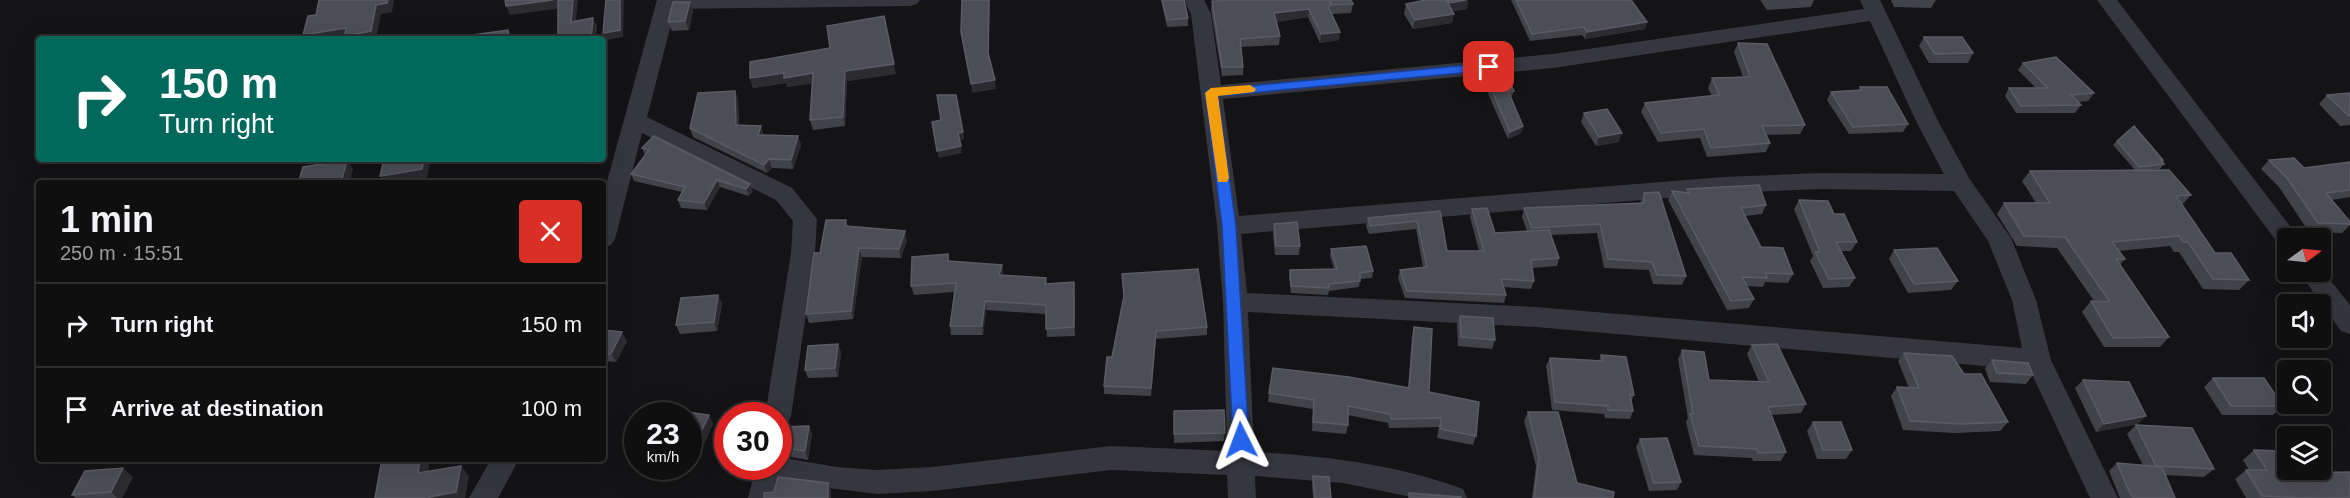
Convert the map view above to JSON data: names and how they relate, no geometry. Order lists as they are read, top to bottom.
{
  "north": "right",
  "page": {
    "turn": ["150 m", "Turn right"],
    "heading": ["1 min", "250 m · 15:51"],
    "list": [
      {
        "name": "Turn right",
        "value": "150 m"
      },
      {
        "name": "Arrive at destination",
        "value": "100 m"
      }
    ],
    "speed": "23 km/h",
    "limit": "30"
  }
}
